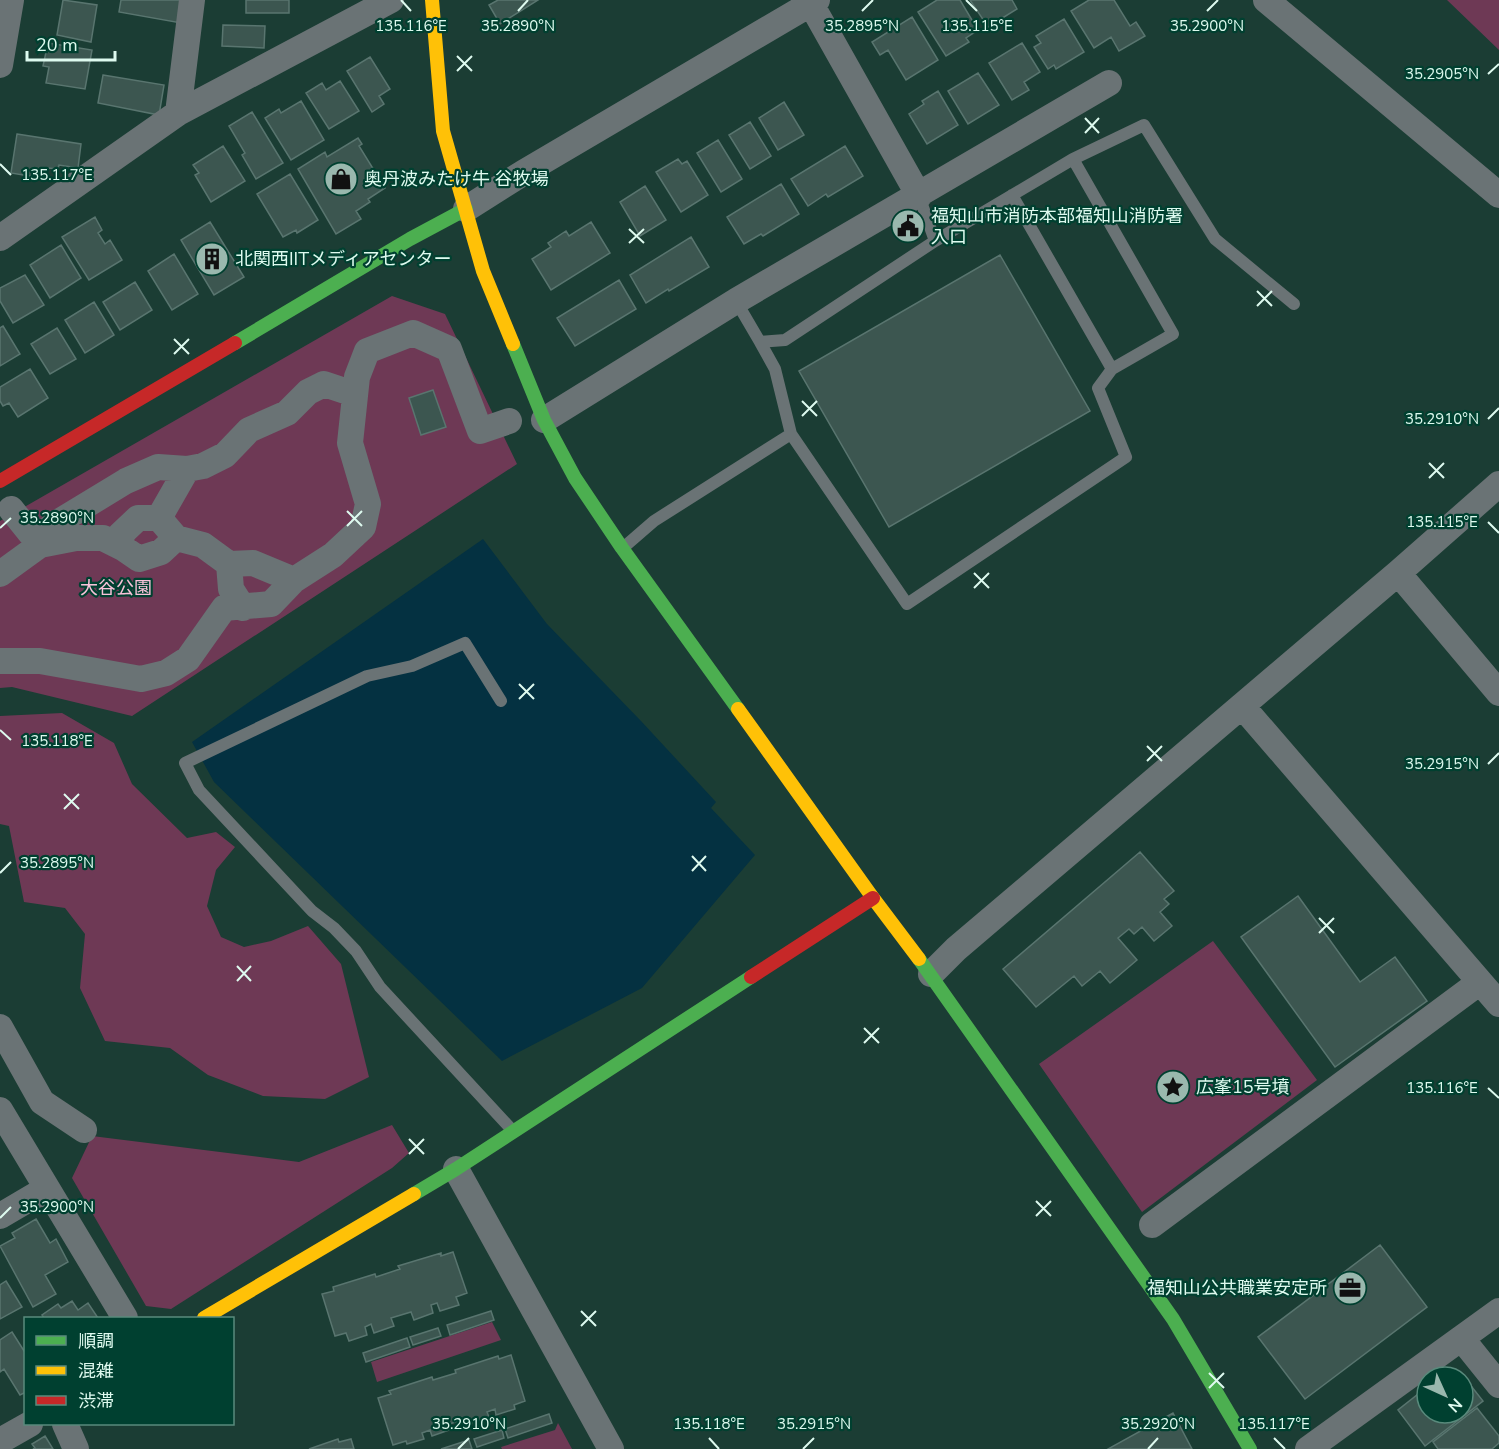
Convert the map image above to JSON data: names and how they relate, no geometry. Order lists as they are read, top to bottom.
{
  "parks": ["大谷公園"],
  "places": {
    "shop": ["奥丹波みたけ牛 谷牧場"],
    "public building": ["福知山市消防本部福知山消防署 入口"],
    "building": ["北関西IITメディアセンター"],
    "place": ["広峯15号墳"],
    "office": ["福知山公共職業安定所"]
  },
  "legend": ["順調", "混雑", "渋滞"],
  "scale_bar": "20 m",
  "north": "bottom right",
  "coordinates": [
    "135.116°E",
    "35.2890°N",
    "35.2895°N",
    "135.115°E",
    "35.2900°N",
    "35.2905°N",
    "135.117°E",
    "35.2910°N",
    "135.118°E",
    "35.2915°N",
    "35.2920°N"
  ]
}
